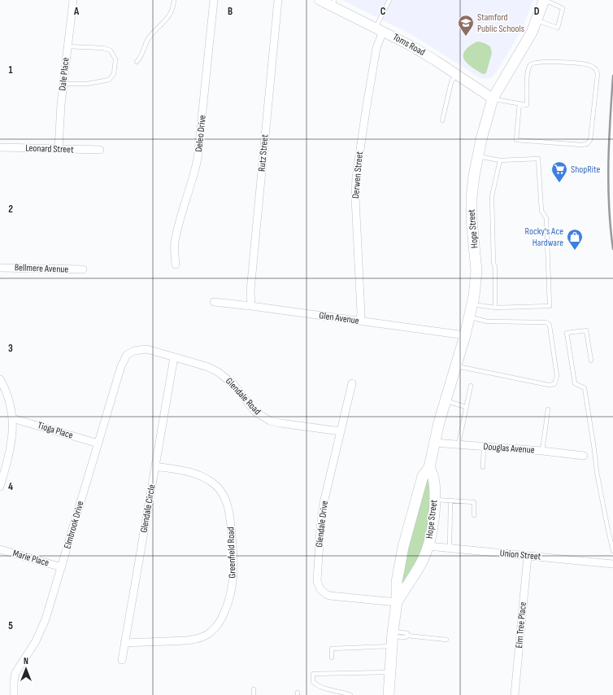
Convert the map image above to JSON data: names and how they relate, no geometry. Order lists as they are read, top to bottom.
{
  "streets": {
    "main road": ["Hope Street"],
    "street": [
      "Toms Road",
      "Dale Place",
      "Deleo Drive",
      "Leonard Street",
      "Rutz Street",
      "Derwen Street",
      "Bellmere Avenue",
      "Glen Avenue",
      "Glendale Road",
      "Tioga Place",
      "Douglas Avenue",
      "Glendale Circle",
      "Glendale Drive",
      "Elmbrook Drive",
      "Greenfield Road",
      "Union Street",
      "Marie Place",
      "Elm Tree Place"
    ]
  },
  "crossings": [
    ["Toms Road", "Derwen Street"],
    ["Toms Road", "Hope Street"],
    ["Dale Place", "Leonard Street"],
    ["Rutz Street", "Glen Avenue"],
    ["Derwen Street", "Glen Avenue"],
    ["Hope Street", "Glen Avenue"],
    ["Hope Street", "Douglas Avenue"],
    ["Hope Street", "Glendale Drive"],
    ["Hope Street", "Union Street"],
    ["Glendale Road", "Glendale Circle"],
    ["Glendale Road", "Glendale Drive"],
    ["Glendale Road", "Elmbrook Drive"],
    ["Tioga Place", "Elmbrook Drive"],
    ["Glendale Circle", "Greenfield Road"],
    ["Elmbrook Drive", "Marie Place"],
    ["Union Street", "Elm Tree Place"]
  ],
  "places": {
    "school or university": ["Stamford Public Schools"],
    "supermarket": ["ShopRite"],
    "shop": ["Rocky's Ace Hardware"]
  },
  "north": "top",
  "grid": {
    "columns": [
      "A",
      "B",
      "C",
      "D"
    ],
    "rows": [
      "1",
      "2",
      "3",
      "4",
      "5"
    ]
  }
}
